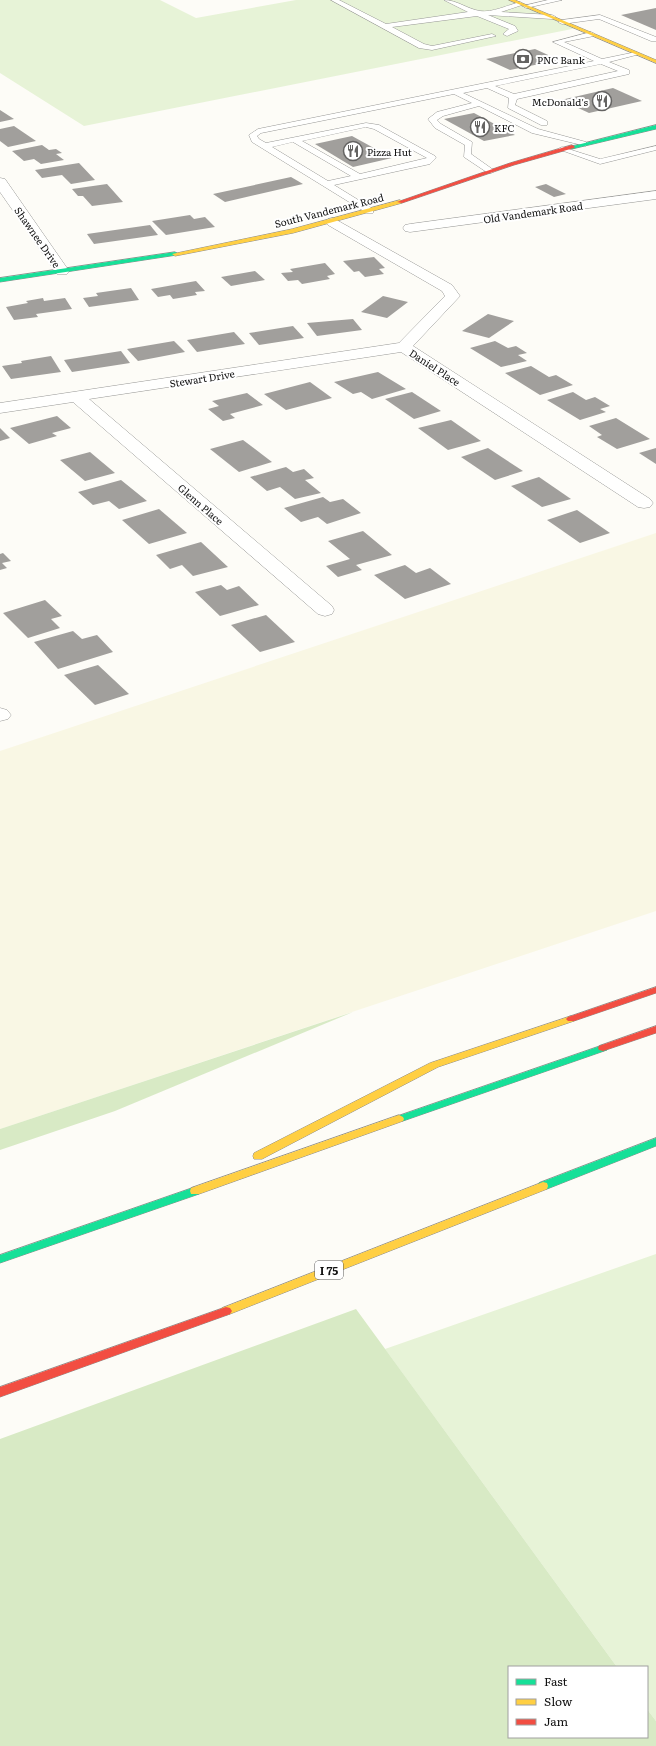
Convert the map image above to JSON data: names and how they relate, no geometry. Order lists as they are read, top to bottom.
{
  "streets": {
    "main road": ["South Vandemark Road", "I 75"],
    "street": [
      "Old Vandemark Road",
      "Shawnee Drive",
      "Daniel Place",
      "Stewart Drive",
      "Glenn Place"
    ]
  },
  "crossings": [
    ["South Vandemark Road", "Shawnee Drive"],
    ["South Vandemark Road", "Daniel Place"],
    ["Daniel Place", "Stewart Drive"],
    ["Stewart Drive", "Glenn Place"]
  ],
  "places": {
    "bank": ["PNC Bank"],
    "restaurant": ["McDonald's", "KFC", "Pizza Hut"]
  },
  "legend": ["Fast", "Slow", "Jam"]
}
